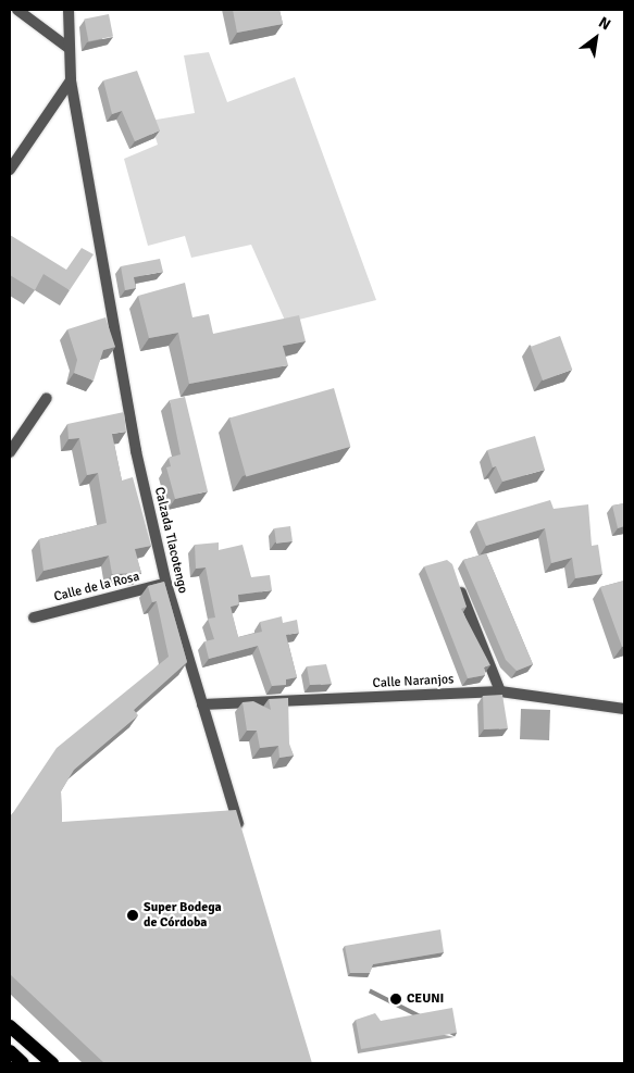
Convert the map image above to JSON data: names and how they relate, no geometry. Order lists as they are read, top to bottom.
{
  "streets": {
    "street": ["Calzada Tlacotengo", "Calle de la Rosa", "Calle Naranjos"]
  },
  "crossings": [
    ["Calzada Tlacotengo", "Calle de la Rosa"],
    ["Calzada Tlacotengo", "Calle Naranjos"]
  ],
  "places": ["Super Bodega de Córdoba", "CEUNI"],
  "north": "top right"
}
